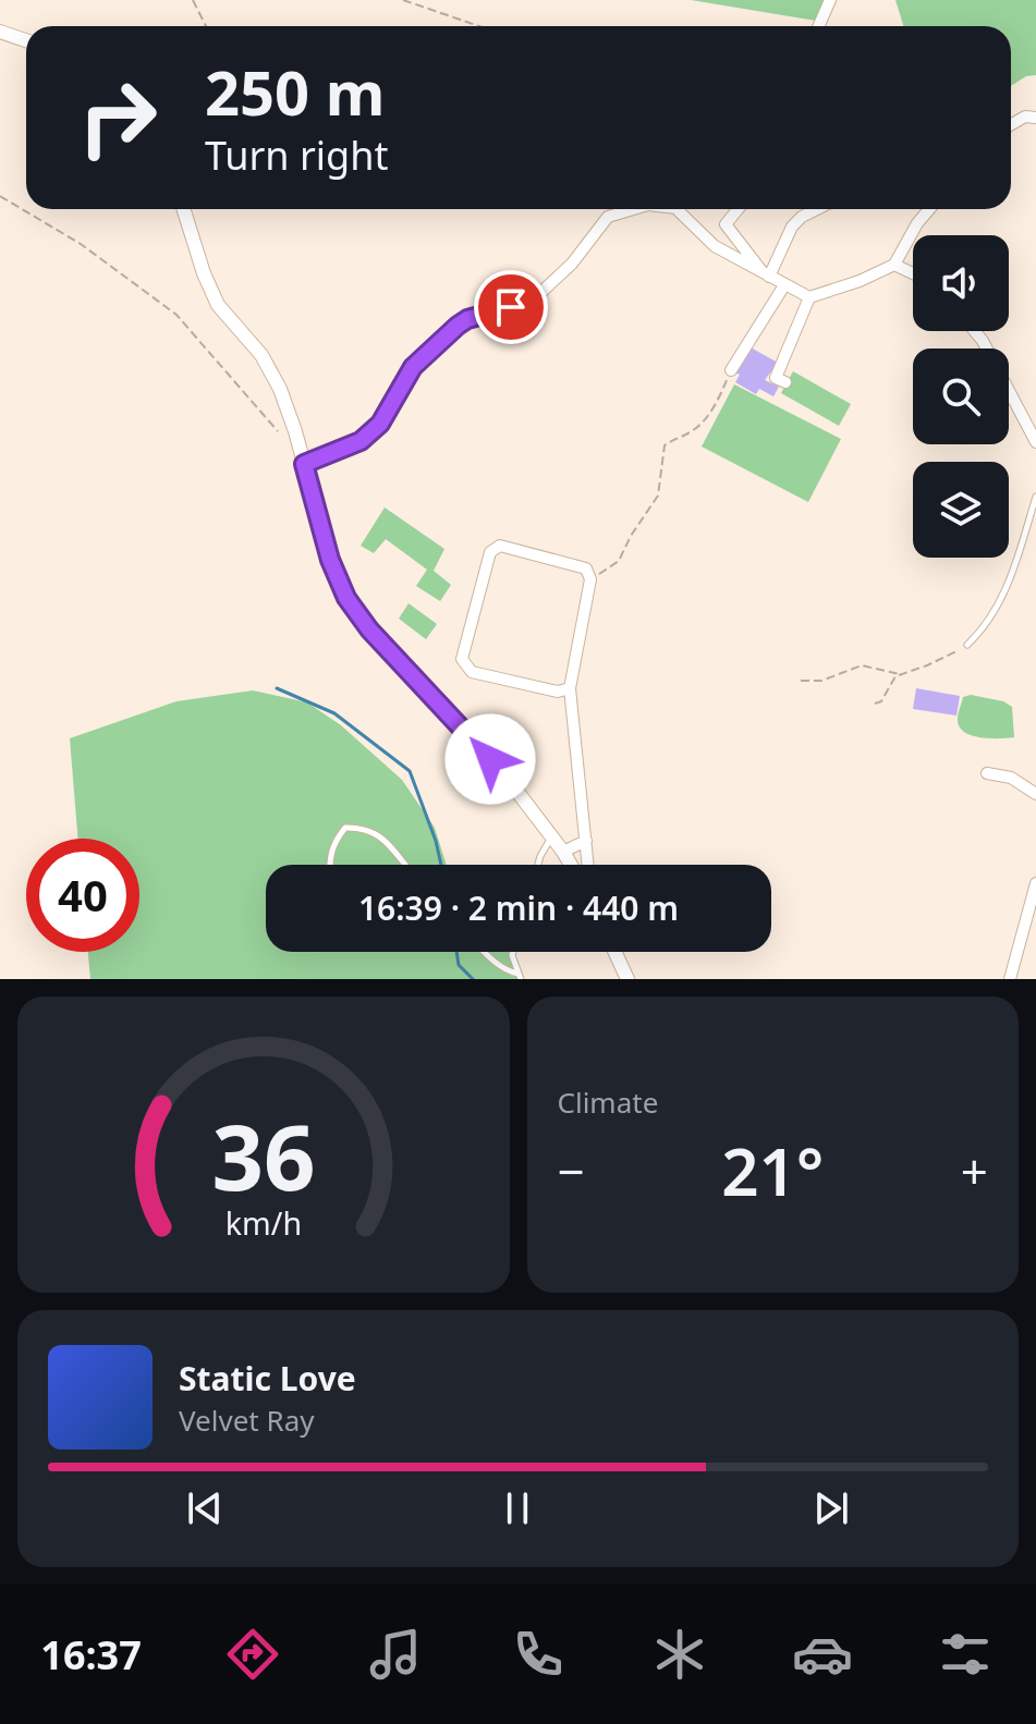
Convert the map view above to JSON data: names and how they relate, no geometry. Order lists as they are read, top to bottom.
{
  "page": {
    "turn": ["250 m", "Turn right"],
    "limit": "40",
    "trip": "16:39 · 2 min · 440 m",
    "tile": "Climate",
    "heat": ["−", "21°", "+"],
    "song": ["Static Love", "Velvet Ray"],
    "tabs": "16:37",
    "gauge": ["36", "km/h"]
  }
}
